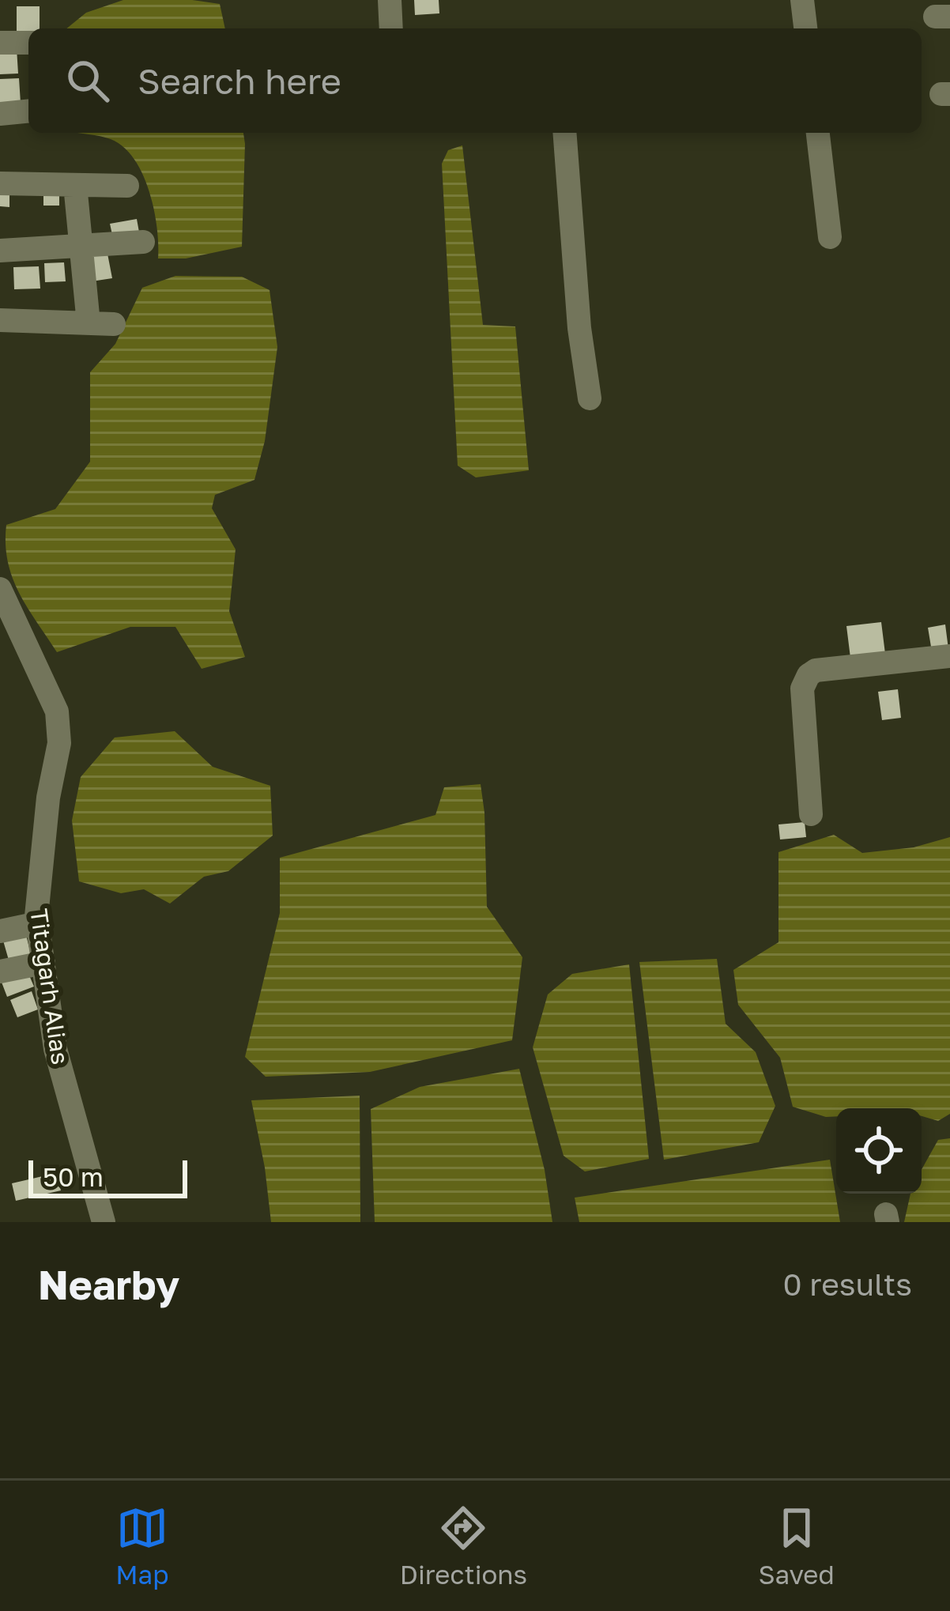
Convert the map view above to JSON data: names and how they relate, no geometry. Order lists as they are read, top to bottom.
{
  "streets": {
    "street": ["Titagarh Alias"]
  },
  "scale_bar": "50 m",
  "page": {
    "search": "Search here",
    "scale": "50 m",
    "heading": ["Nearby", "0 results"],
    "nav": ["Map", "Directions", "Saved"]
  }
}
